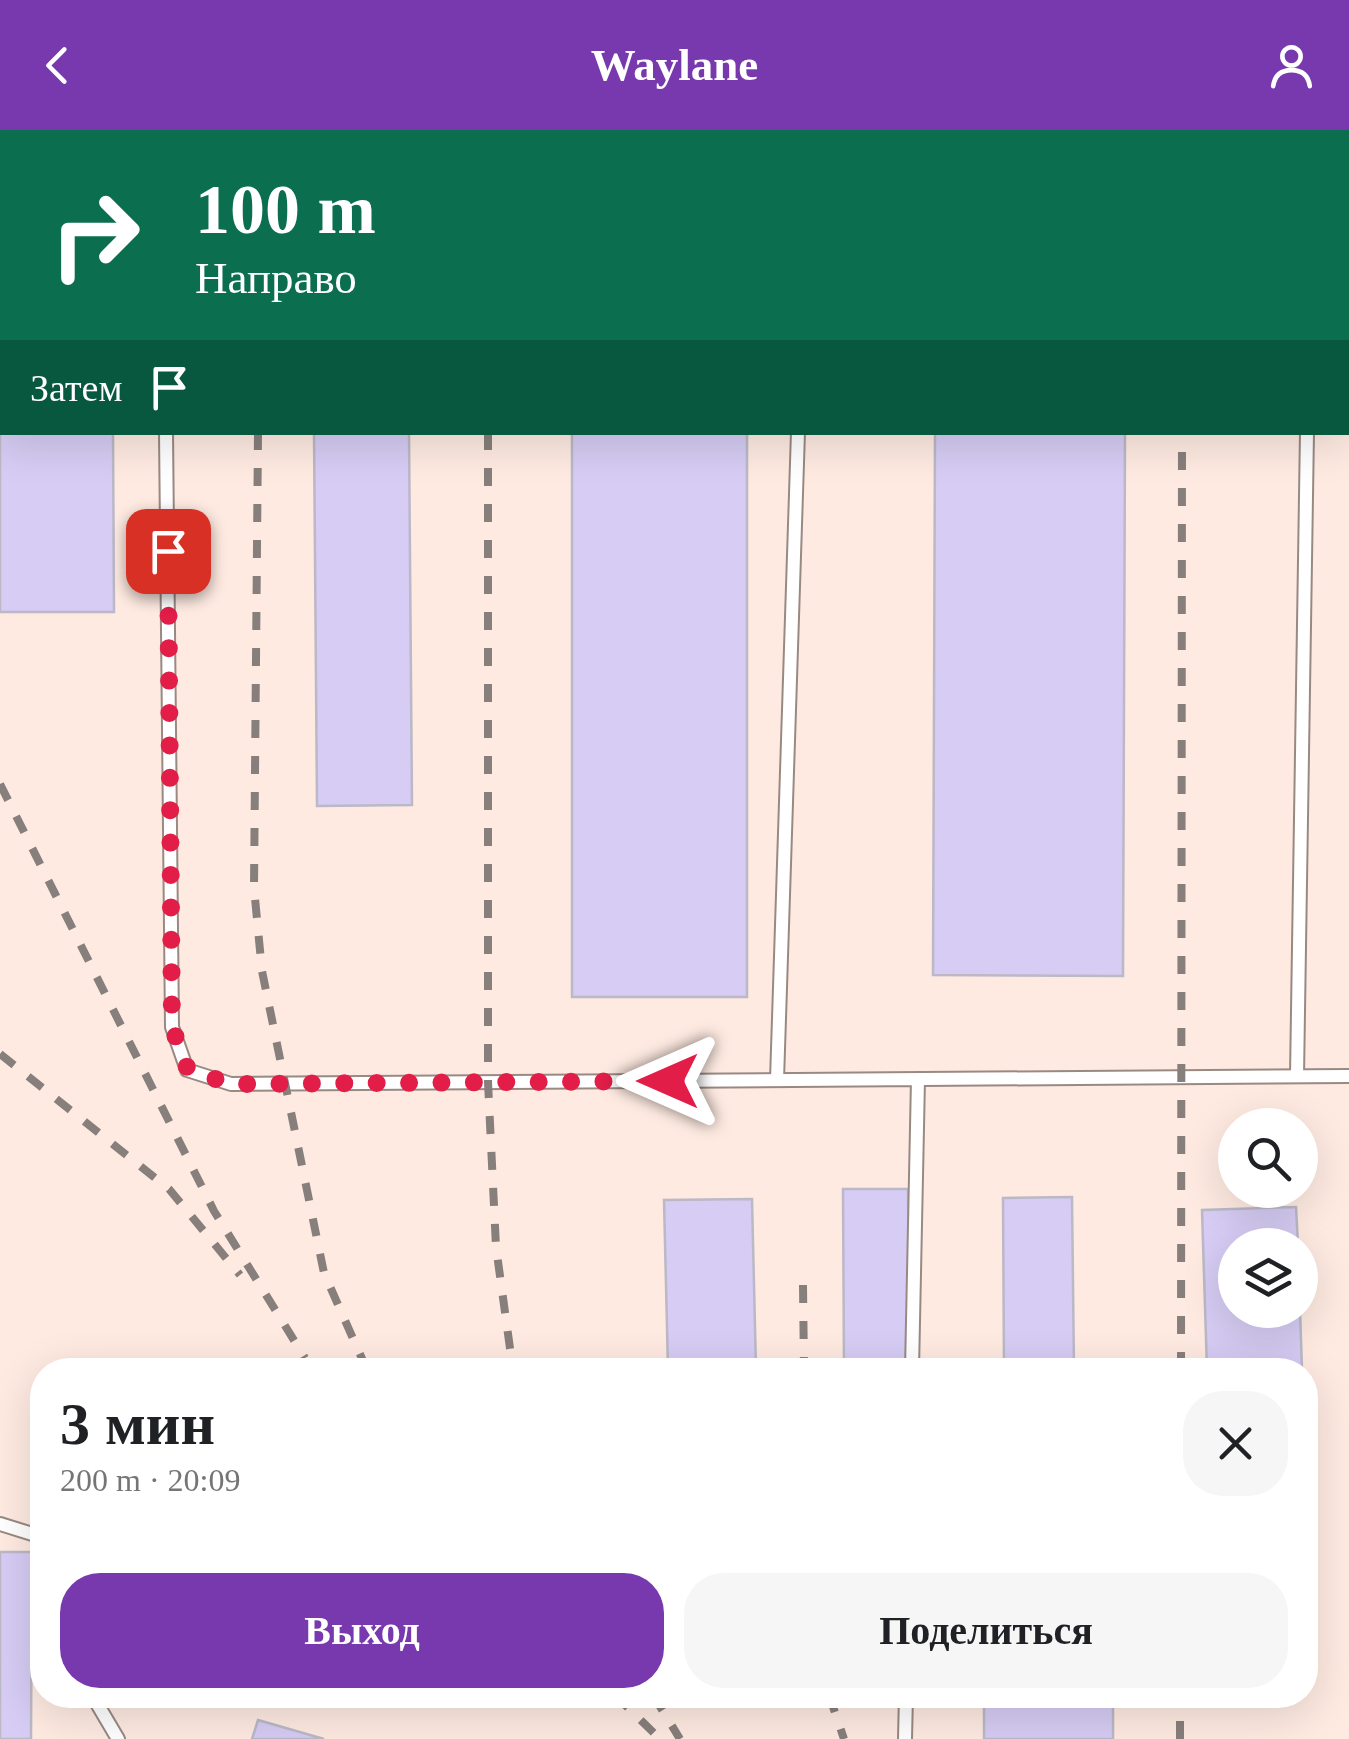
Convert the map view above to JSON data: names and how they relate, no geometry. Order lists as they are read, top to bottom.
{
  "page": {
    "header": "Waylane",
    "turn": ["100 m", "Направо"],
    "then": "Затем",
    "heading": ["3 мин", "200 m · 20:09"],
    "buttons": ["Выход", "Поделиться"]
  }
}
